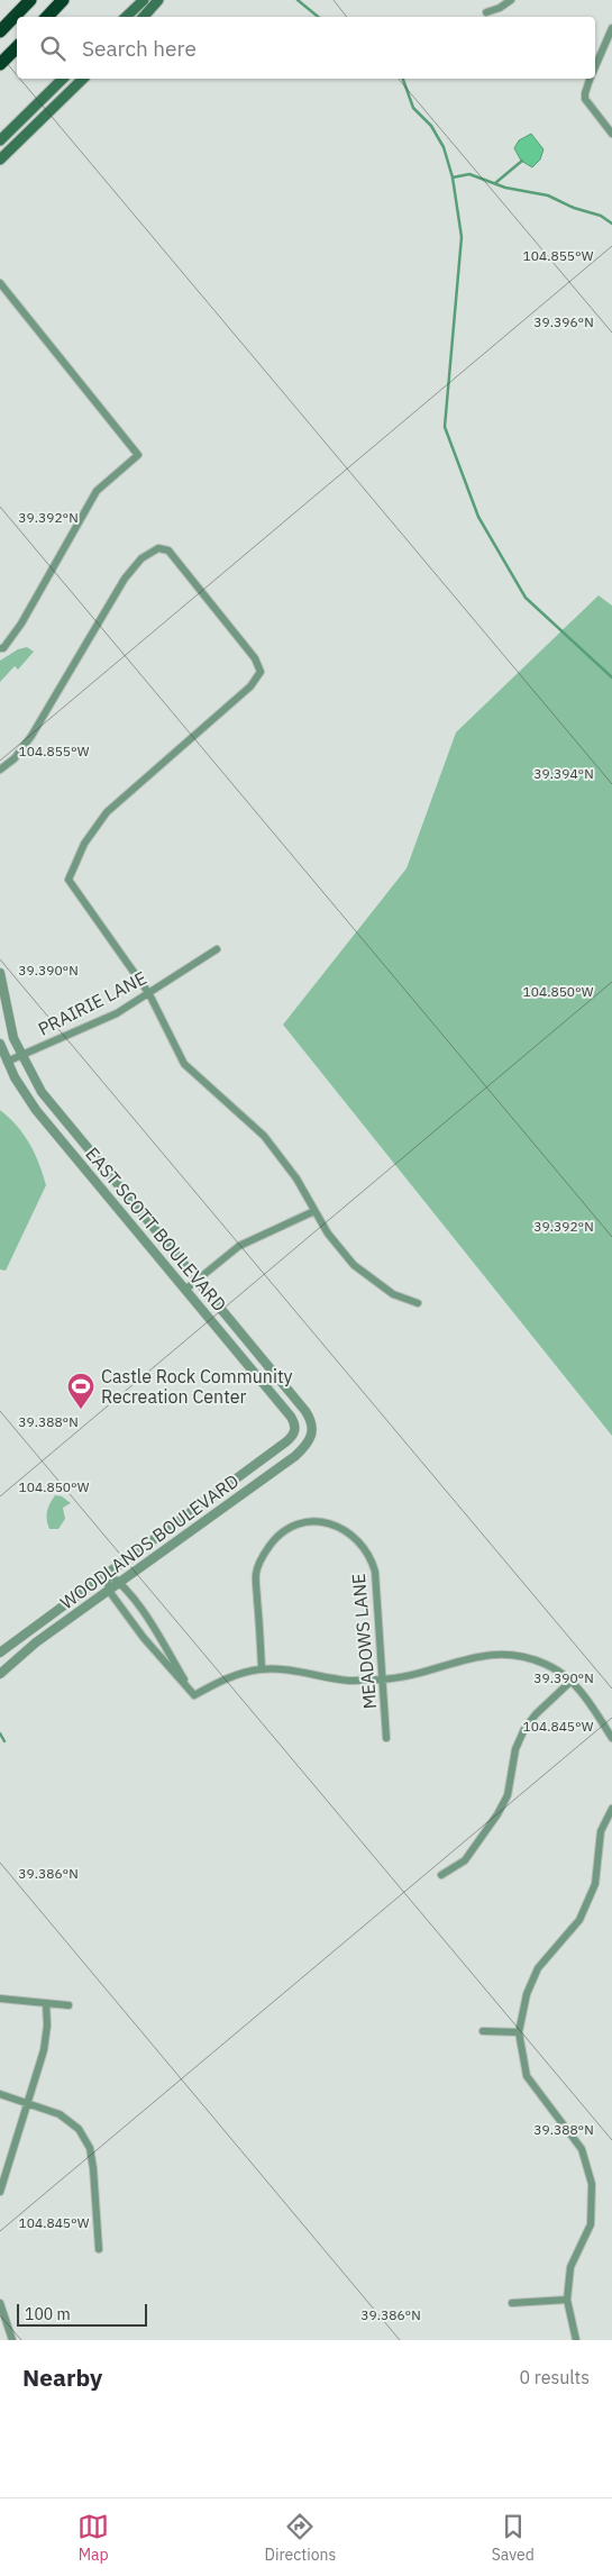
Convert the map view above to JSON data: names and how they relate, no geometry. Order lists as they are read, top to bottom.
{
  "streets": {
    "street": [
      "PRAIRIE LANE",
      "EAST SCOTT BOULEVARD",
      "WOODLANDS BOULEVARD",
      "MEADOWS LANE"
    ]
  },
  "crossings": [
    ["PRAIRIE LANE", "EAST SCOTT BOULEVARD"],
    ["EAST SCOTT BOULEVARD", "WOODLANDS BOULEVARD"]
  ],
  "places": {
    "sports": ["Castle Rock Community Recreation Center"]
  },
  "scale_bar": "100 m",
  "page": {
    "search": "Search here",
    "scale": "100 m",
    "heading": ["Nearby", "0 results"],
    "nav": ["Map", "Directions", "Saved"]
  },
  "coordinates": [
    "104.855°W",
    "39.396°N",
    "39.392°N",
    "39.394°N",
    "39.390°N",
    "104.850°W",
    "39.388°N",
    "104.845°W",
    "39.386°N"
  ]
}
